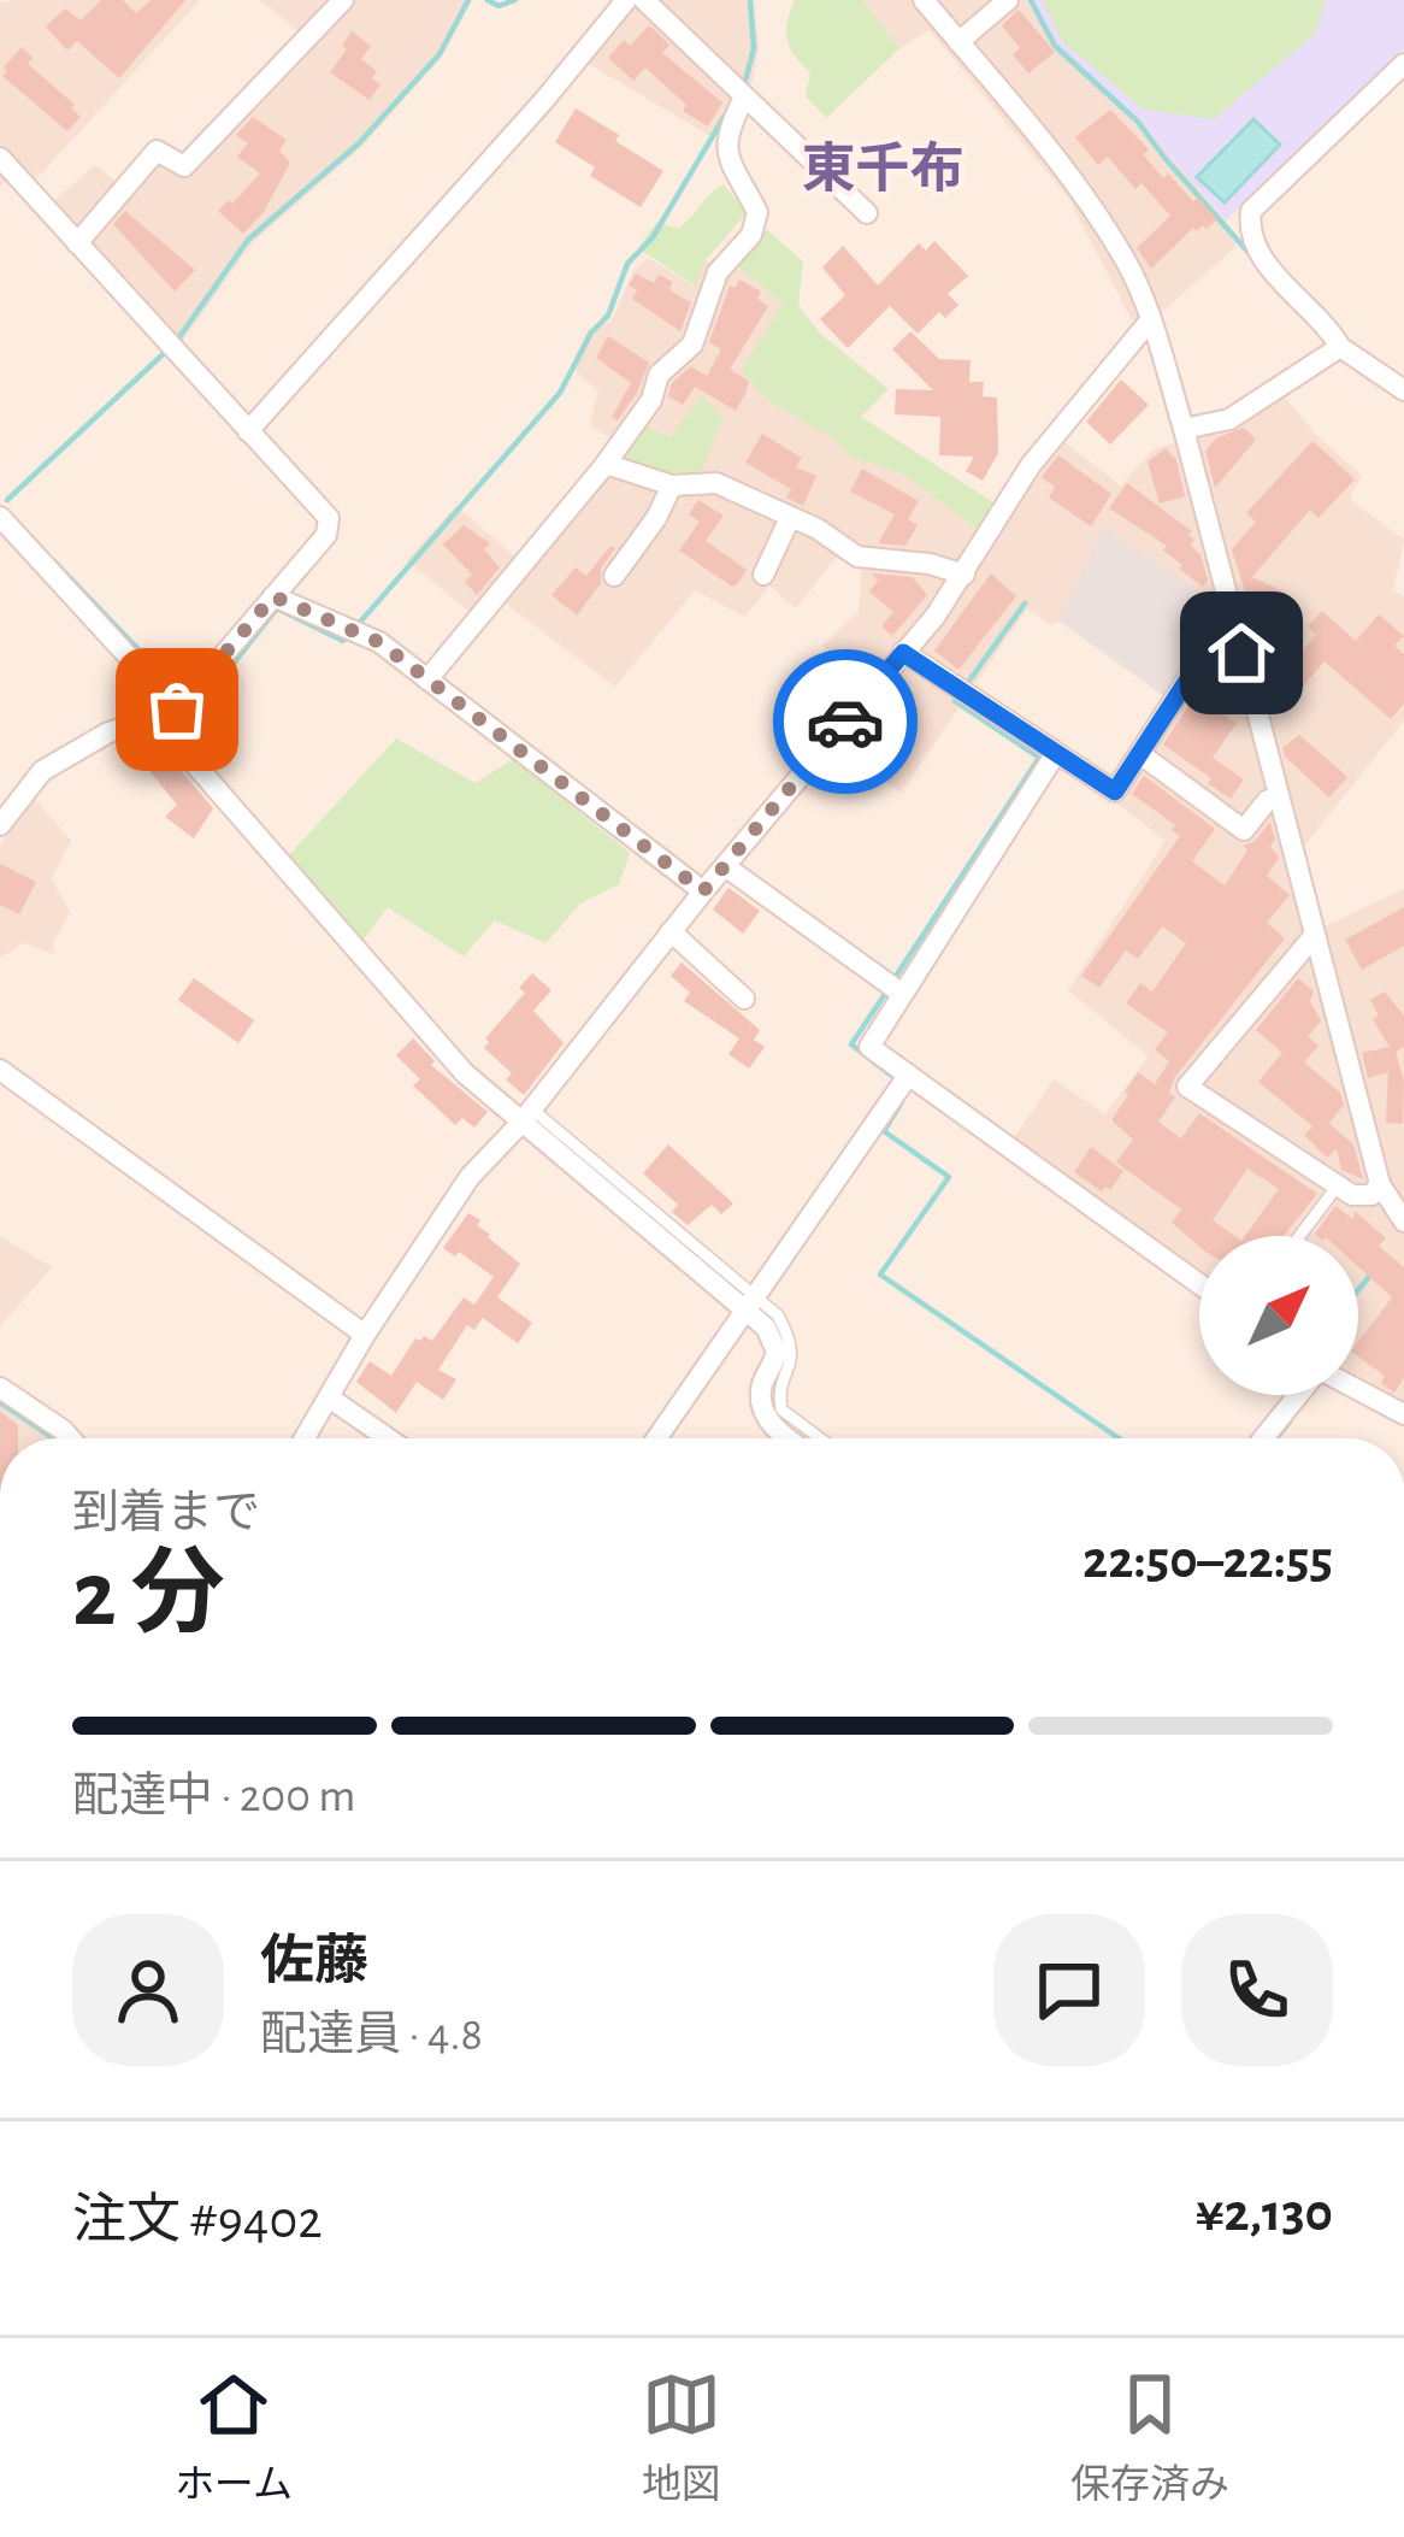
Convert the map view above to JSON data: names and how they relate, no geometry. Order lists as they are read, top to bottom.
{
  "districts": ["東千布"],
  "north": "top right",
  "page": {
    "heading": ["2 分", "到着まで", "22:50–22:55"],
    "panel": [
      "佐藤",
      "配達員 · 4.8",
      "注文 #9402",
      "¥2,130"
    ],
    "bar": "配達中 · 200 m",
    "tabs": ["ホーム", "地図", "保存済み"]
  }
}
